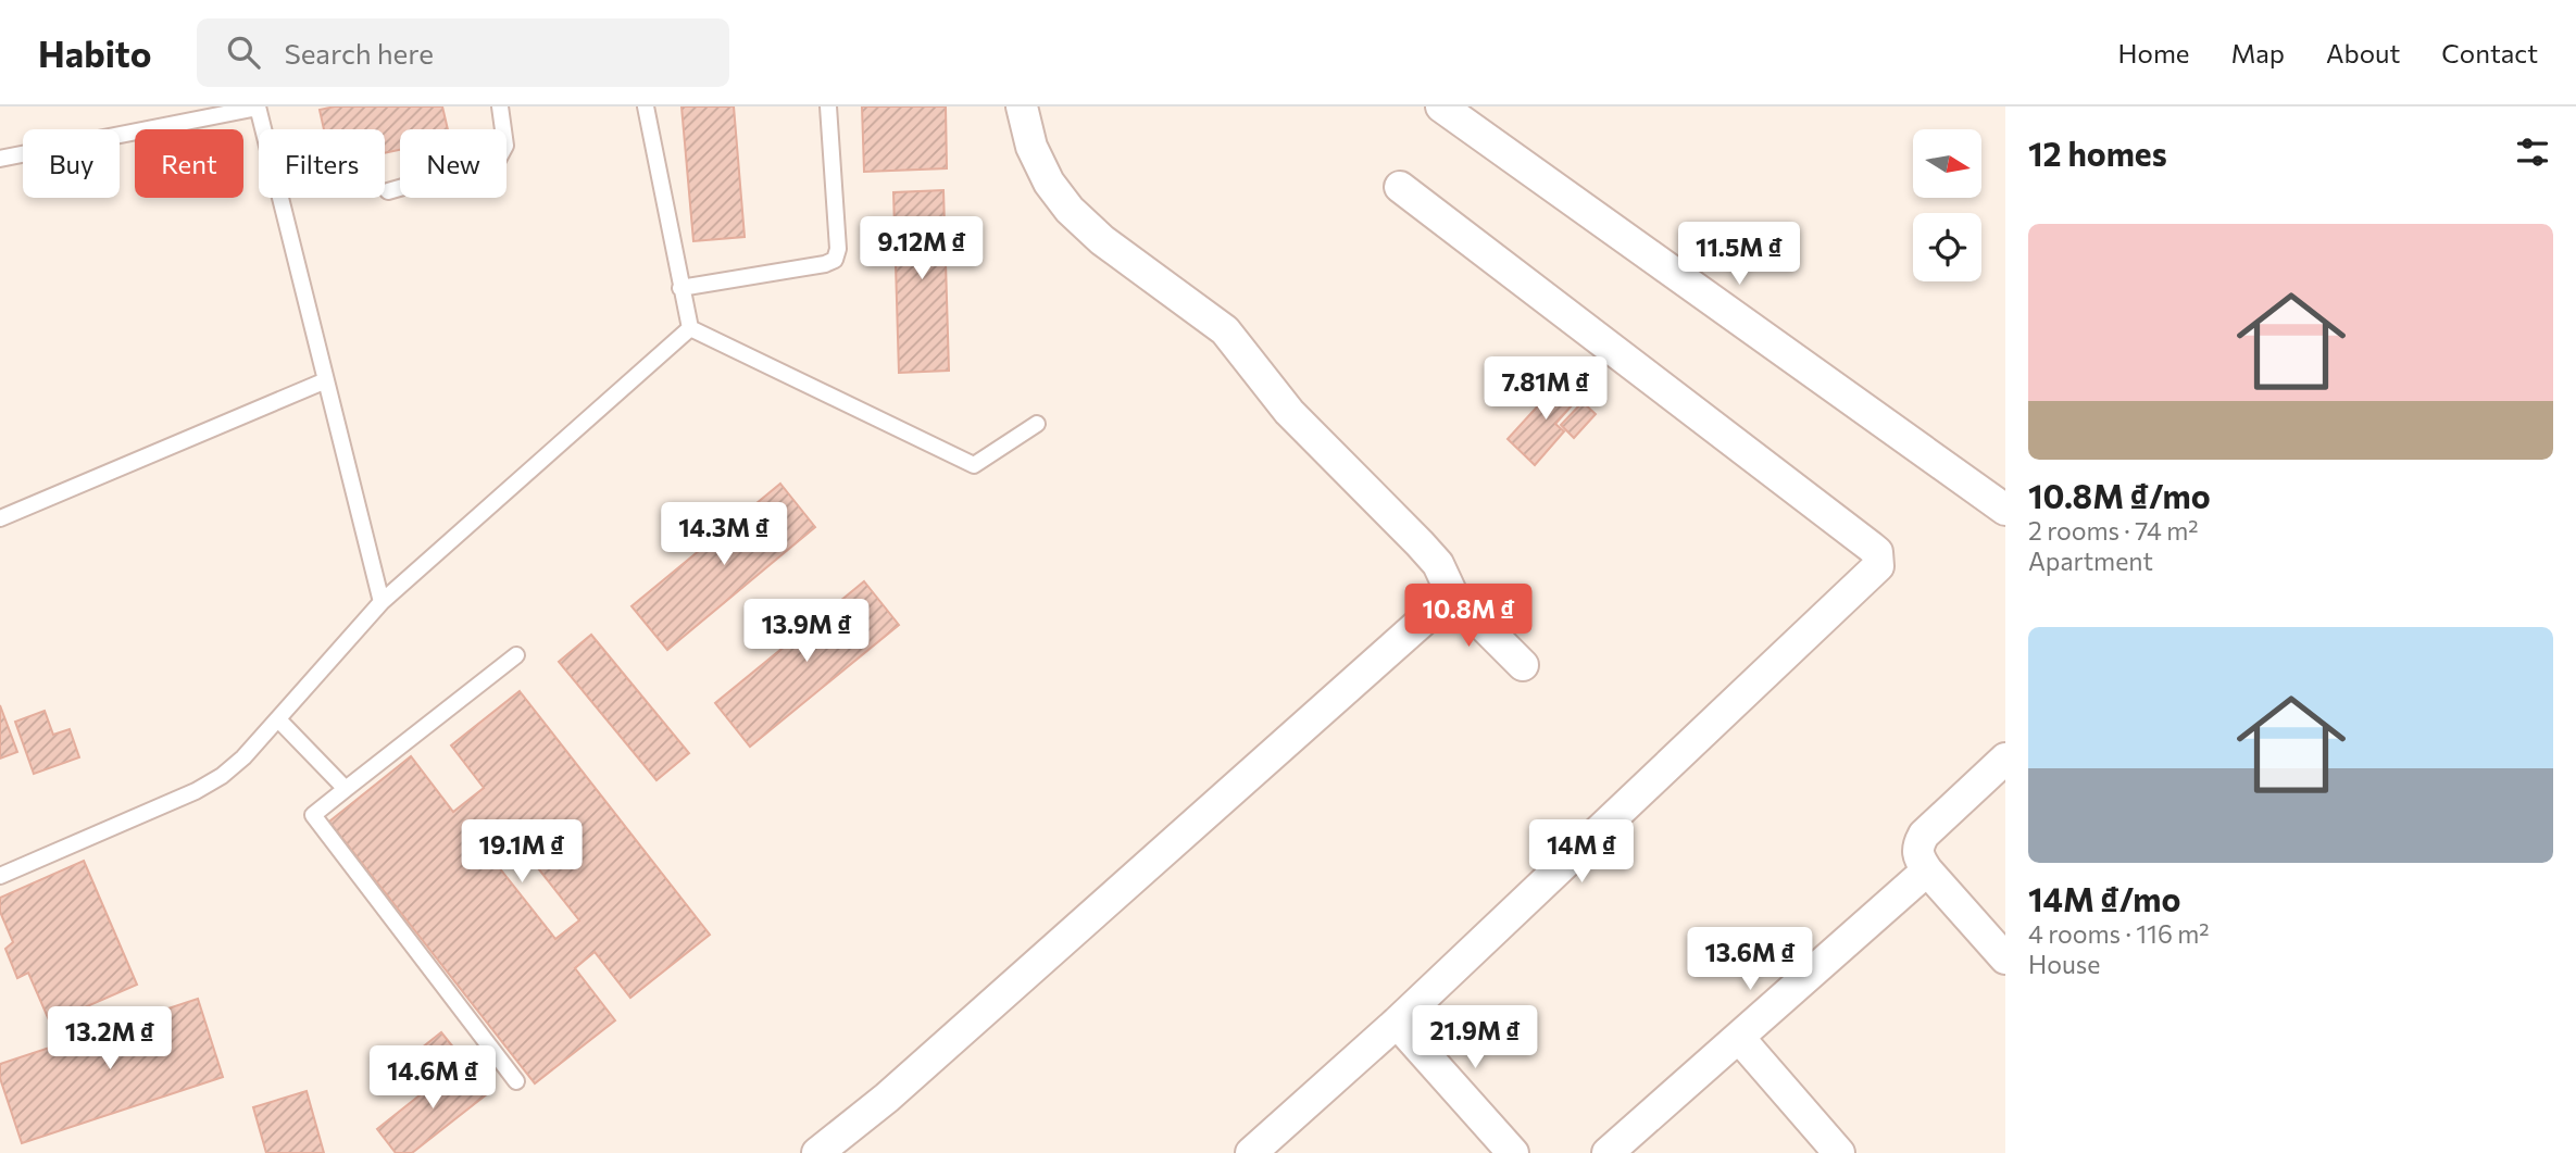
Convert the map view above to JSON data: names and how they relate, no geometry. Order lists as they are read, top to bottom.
{
  "north": "right",
  "page": {
    "header": "Habito",
    "search": "Search here",
    "nav": [
      "Home",
      "Map",
      "About",
      "Contact"
    ],
    "heading": "12 homes",
    "chip": [
      "Buy",
      "Rent",
      "Filters",
      "New"
    ],
    "list": [
      {
        "name": "10.8M ₫/mo",
        "note": "2 rooms · 74 m² · Apartment"
      },
      {
        "name": "14M ₫/mo",
        "note": "4 rooms · 116 m² · House"
      }
    ],
    "price": [
      "9.12M ₫",
      "11.5M ₫",
      "7.81M ₫",
      "14.3M ₫",
      "10.8M ₫",
      "13.9M ₫",
      "19.1M ₫",
      "14M ₫",
      "13.6M ₫",
      "21.9M ₫",
      "13.2M ₫",
      "14.6M ₫"
    ]
  }
}
